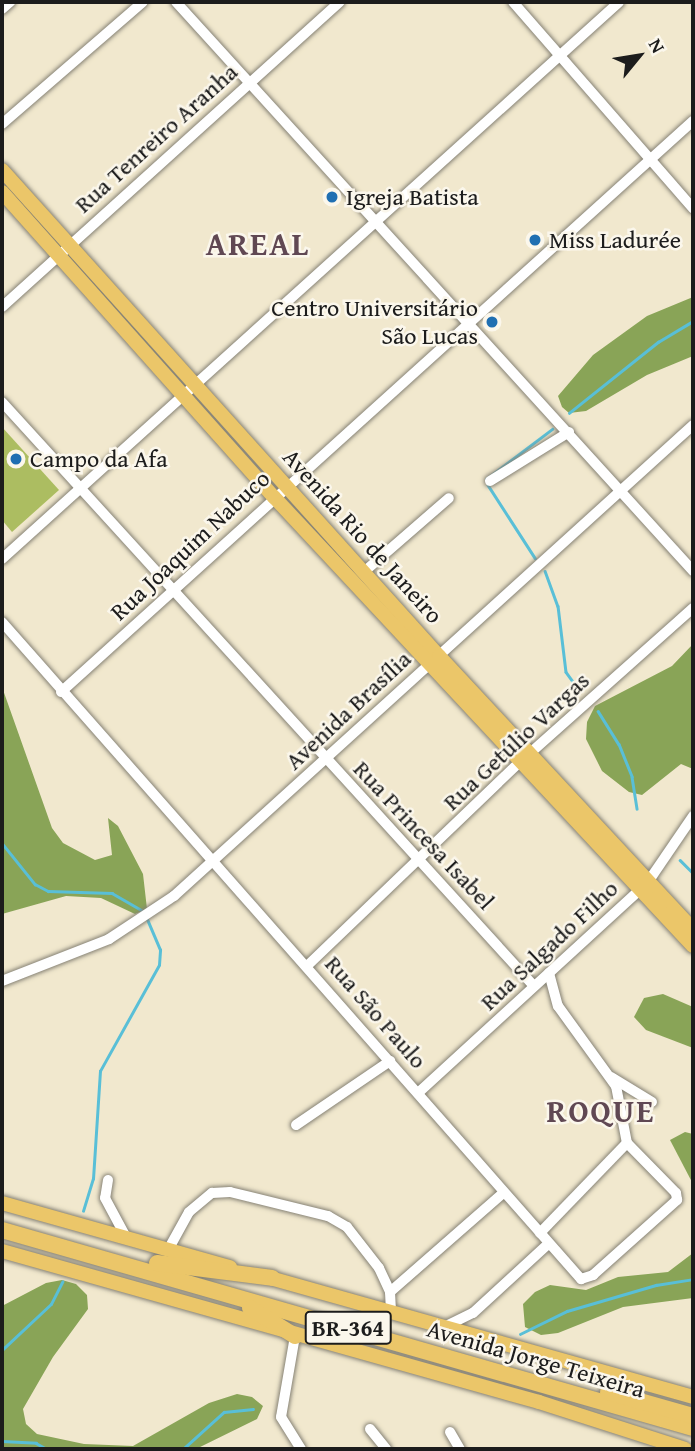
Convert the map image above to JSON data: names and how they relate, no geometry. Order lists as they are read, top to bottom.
{
  "streets": {
    "highway": ["BR-364", "Avenida Jorge Teixeira"],
    "main road": ["Avenida Rio de Janeiro"],
    "street": [
      "Rua Tenreiro Aranha",
      "Rua Joaquim Nabuco",
      "Avenida Brasília",
      "Rua Getúlio Vargas",
      "Rua Princesa Isabel",
      "Rua Salgado Filho",
      "Rua São Paulo"
    ]
  },
  "crossings": [
    ["Rua Tenreiro Aranha", "Avenida Rio de Janeiro"],
    ["Avenida Rio de Janeiro", "Rua Joaquim Nabuco"],
    ["Avenida Rio de Janeiro", "Avenida Brasília"],
    ["Avenida Rio de Janeiro", "Rua Getúlio Vargas"],
    ["Avenida Rio de Janeiro", "Rua Salgado Filho"],
    ["Rua Joaquim Nabuco", "Rua Princesa Isabel"],
    ["Rua Joaquim Nabuco", "Rua São Paulo"],
    ["Avenida Brasília", "Rua Princesa Isabel"],
    ["Avenida Brasília", "Rua São Paulo"],
    ["Rua Getúlio Vargas", "Rua Princesa Isabel"],
    ["Rua Getúlio Vargas", "Rua São Paulo"],
    ["Rua Princesa Isabel", "Rua Salgado Filho"],
    ["Rua Salgado Filho", "Rua São Paulo"]
  ],
  "districts": ["AREAL", "ROQUE"],
  "places": [
    "Igreja Batista",
    "Miss Ladurée",
    "Centro Universitário São Lucas",
    "Campo da Afa"
  ],
  "north": "top right"
}
